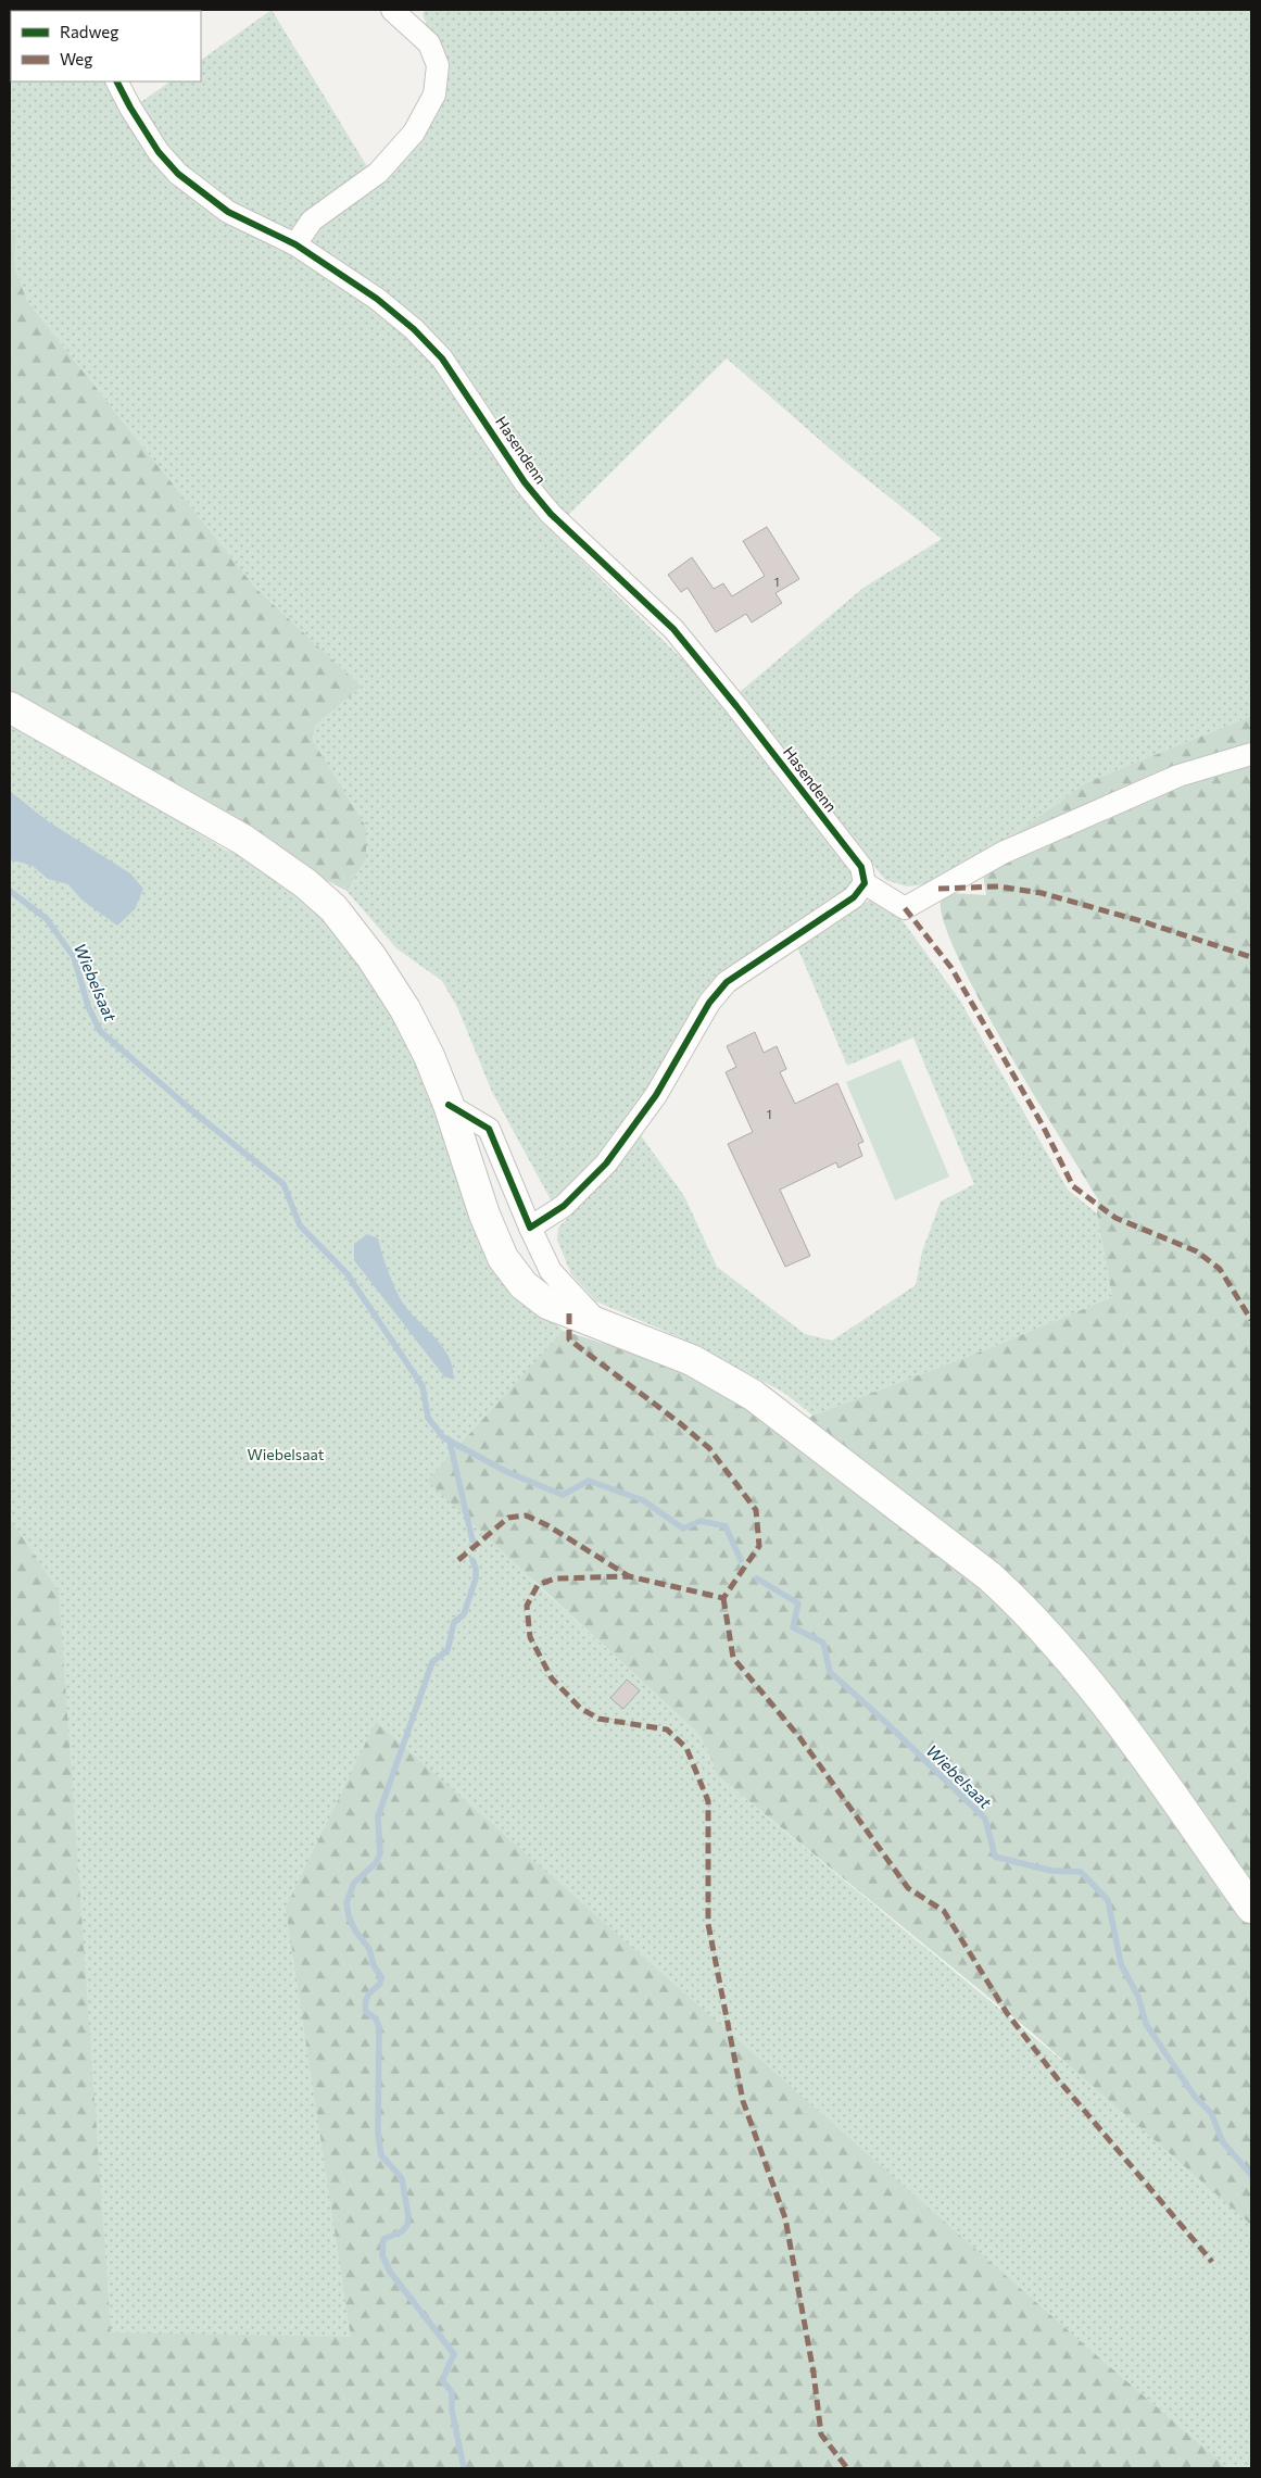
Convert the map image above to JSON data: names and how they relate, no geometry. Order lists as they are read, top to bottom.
{
  "streets": {
    "street": ["Hasendenn"]
  },
  "water": ["Wiebelsaat"],
  "parks": ["Wiebelsaat"],
  "house_numbers": ["1", "1"],
  "legend": ["Radweg", "Weg"]
}
